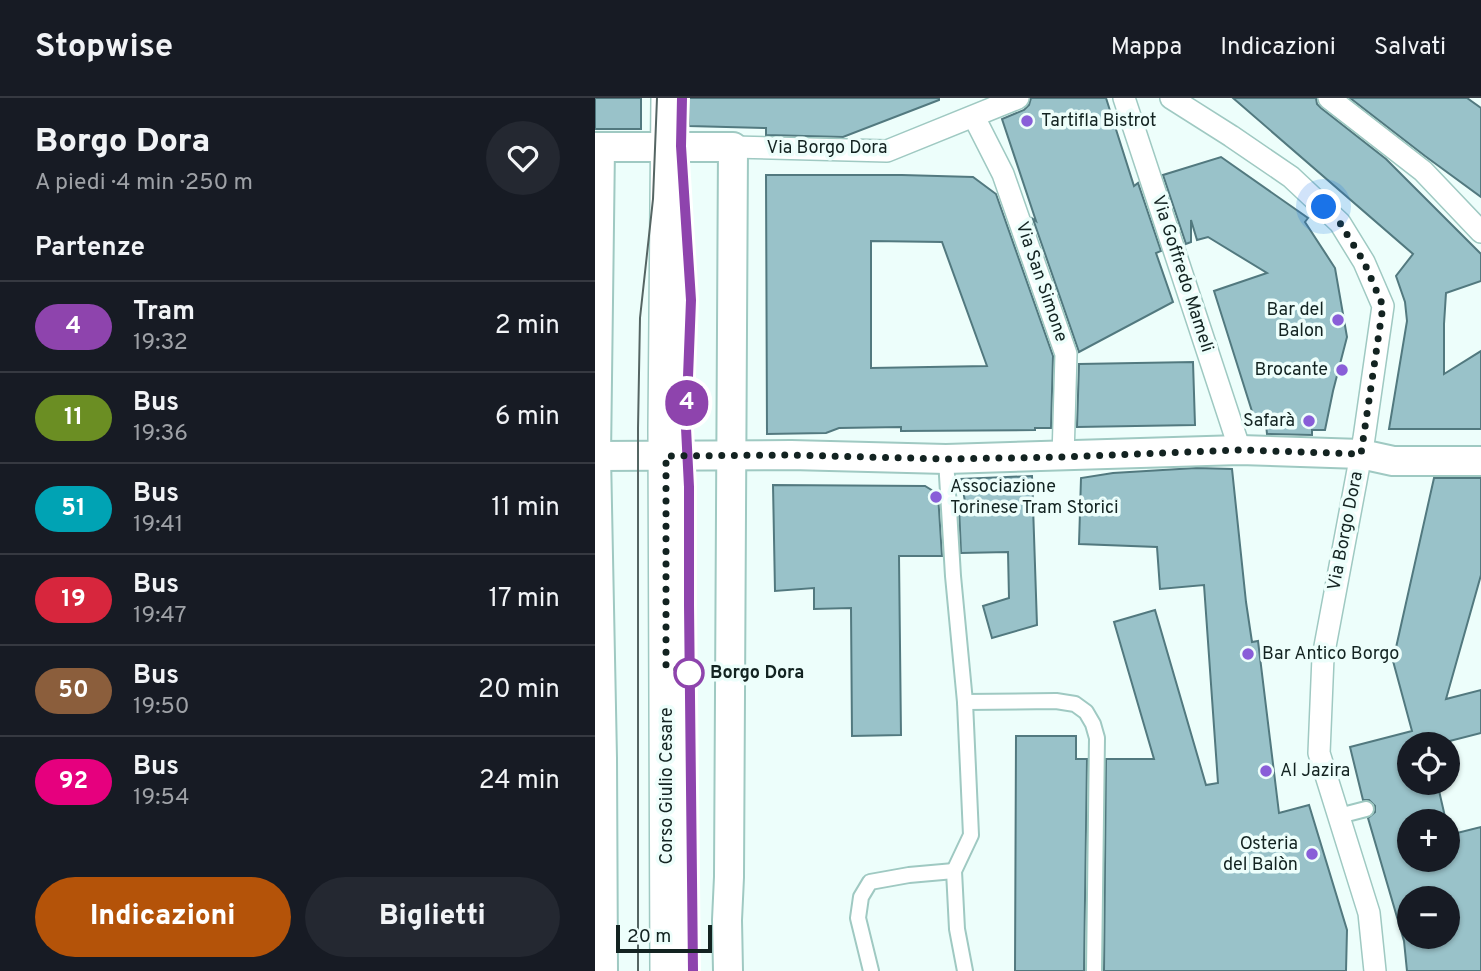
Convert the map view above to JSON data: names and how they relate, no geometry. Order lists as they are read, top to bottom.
{
  "streets": {
    "street": [
      "Via Borgo Dora",
      "Via Goffredo Mameli",
      "Via San Simone",
      "Corso Giulio Cesare"
    ]
  },
  "crossings": [
    ["Via Borgo Dora", "Via San Simone"],
    ["Via Borgo Dora", "Corso Giulio Cesare"]
  ],
  "places": [
    "Tartifla Bistrot",
    "Bar del Balon",
    "Brocante",
    "Safarà",
    "Associazione Torinese Tram Storici",
    "Bar Antico Borgo",
    "Borgo Dora",
    "Al Jazira",
    "Osteria del Balòn"
  ],
  "lines": ["tram line 4"],
  "scale_bar": "20 m",
  "page": {
    "header": "Stopwise",
    "nav": ["Mappa", "Indicazioni", "Salvati"],
    "heading": [
      ["Borgo Dora", "A piedi · 4 min · 250 m"],
      "Partenze"
    ],
    "on_map": "4",
    "list": [
      {
        "mark": "4",
        "name": "Tram",
        "note": "19:32",
        "value": "2 min"
      },
      {
        "mark": "11",
        "name": "Bus",
        "note": "19:36",
        "value": "6 min"
      },
      {
        "mark": "51",
        "name": "Bus",
        "note": "19:41",
        "value": "11 min"
      },
      {
        "mark": "19",
        "name": "Bus",
        "note": "19:47",
        "value": "17 min"
      },
      {
        "mark": "50",
        "name": "Bus",
        "note": "19:50",
        "value": "20 min"
      },
      {
        "mark": "92",
        "name": "Bus",
        "note": "19:54",
        "value": "24 min"
      }
    ],
    "map_buttons": ["+", "−"],
    "buttons": ["Indicazioni", "Biglietti"],
    "scale": "20 m"
  }
}
